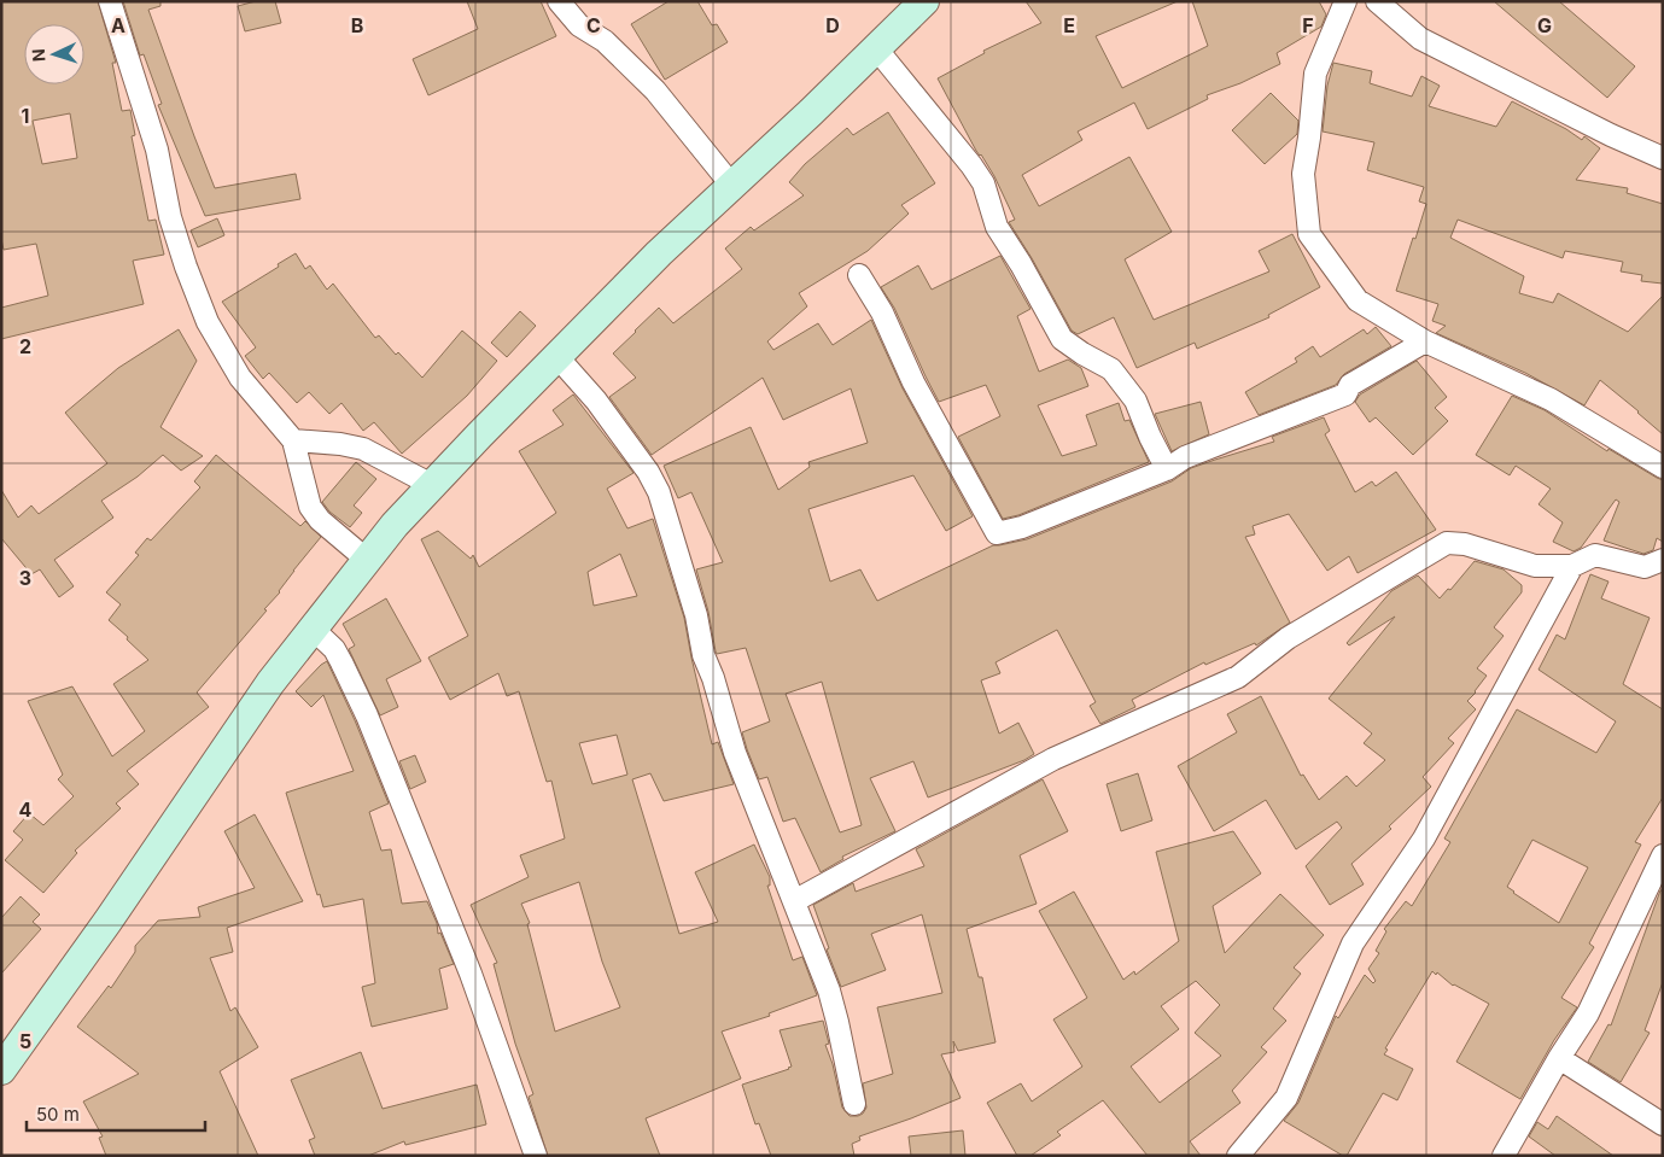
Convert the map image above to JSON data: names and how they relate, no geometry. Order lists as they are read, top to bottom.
{
  "scale_bar": "50 m",
  "north": "left",
  "grid": {
    "columns": [
      "A",
      "B",
      "C",
      "D",
      "E",
      "F",
      "G"
    ],
    "rows": [
      "1",
      "2",
      "3",
      "4",
      "5"
    ]
  }
}
